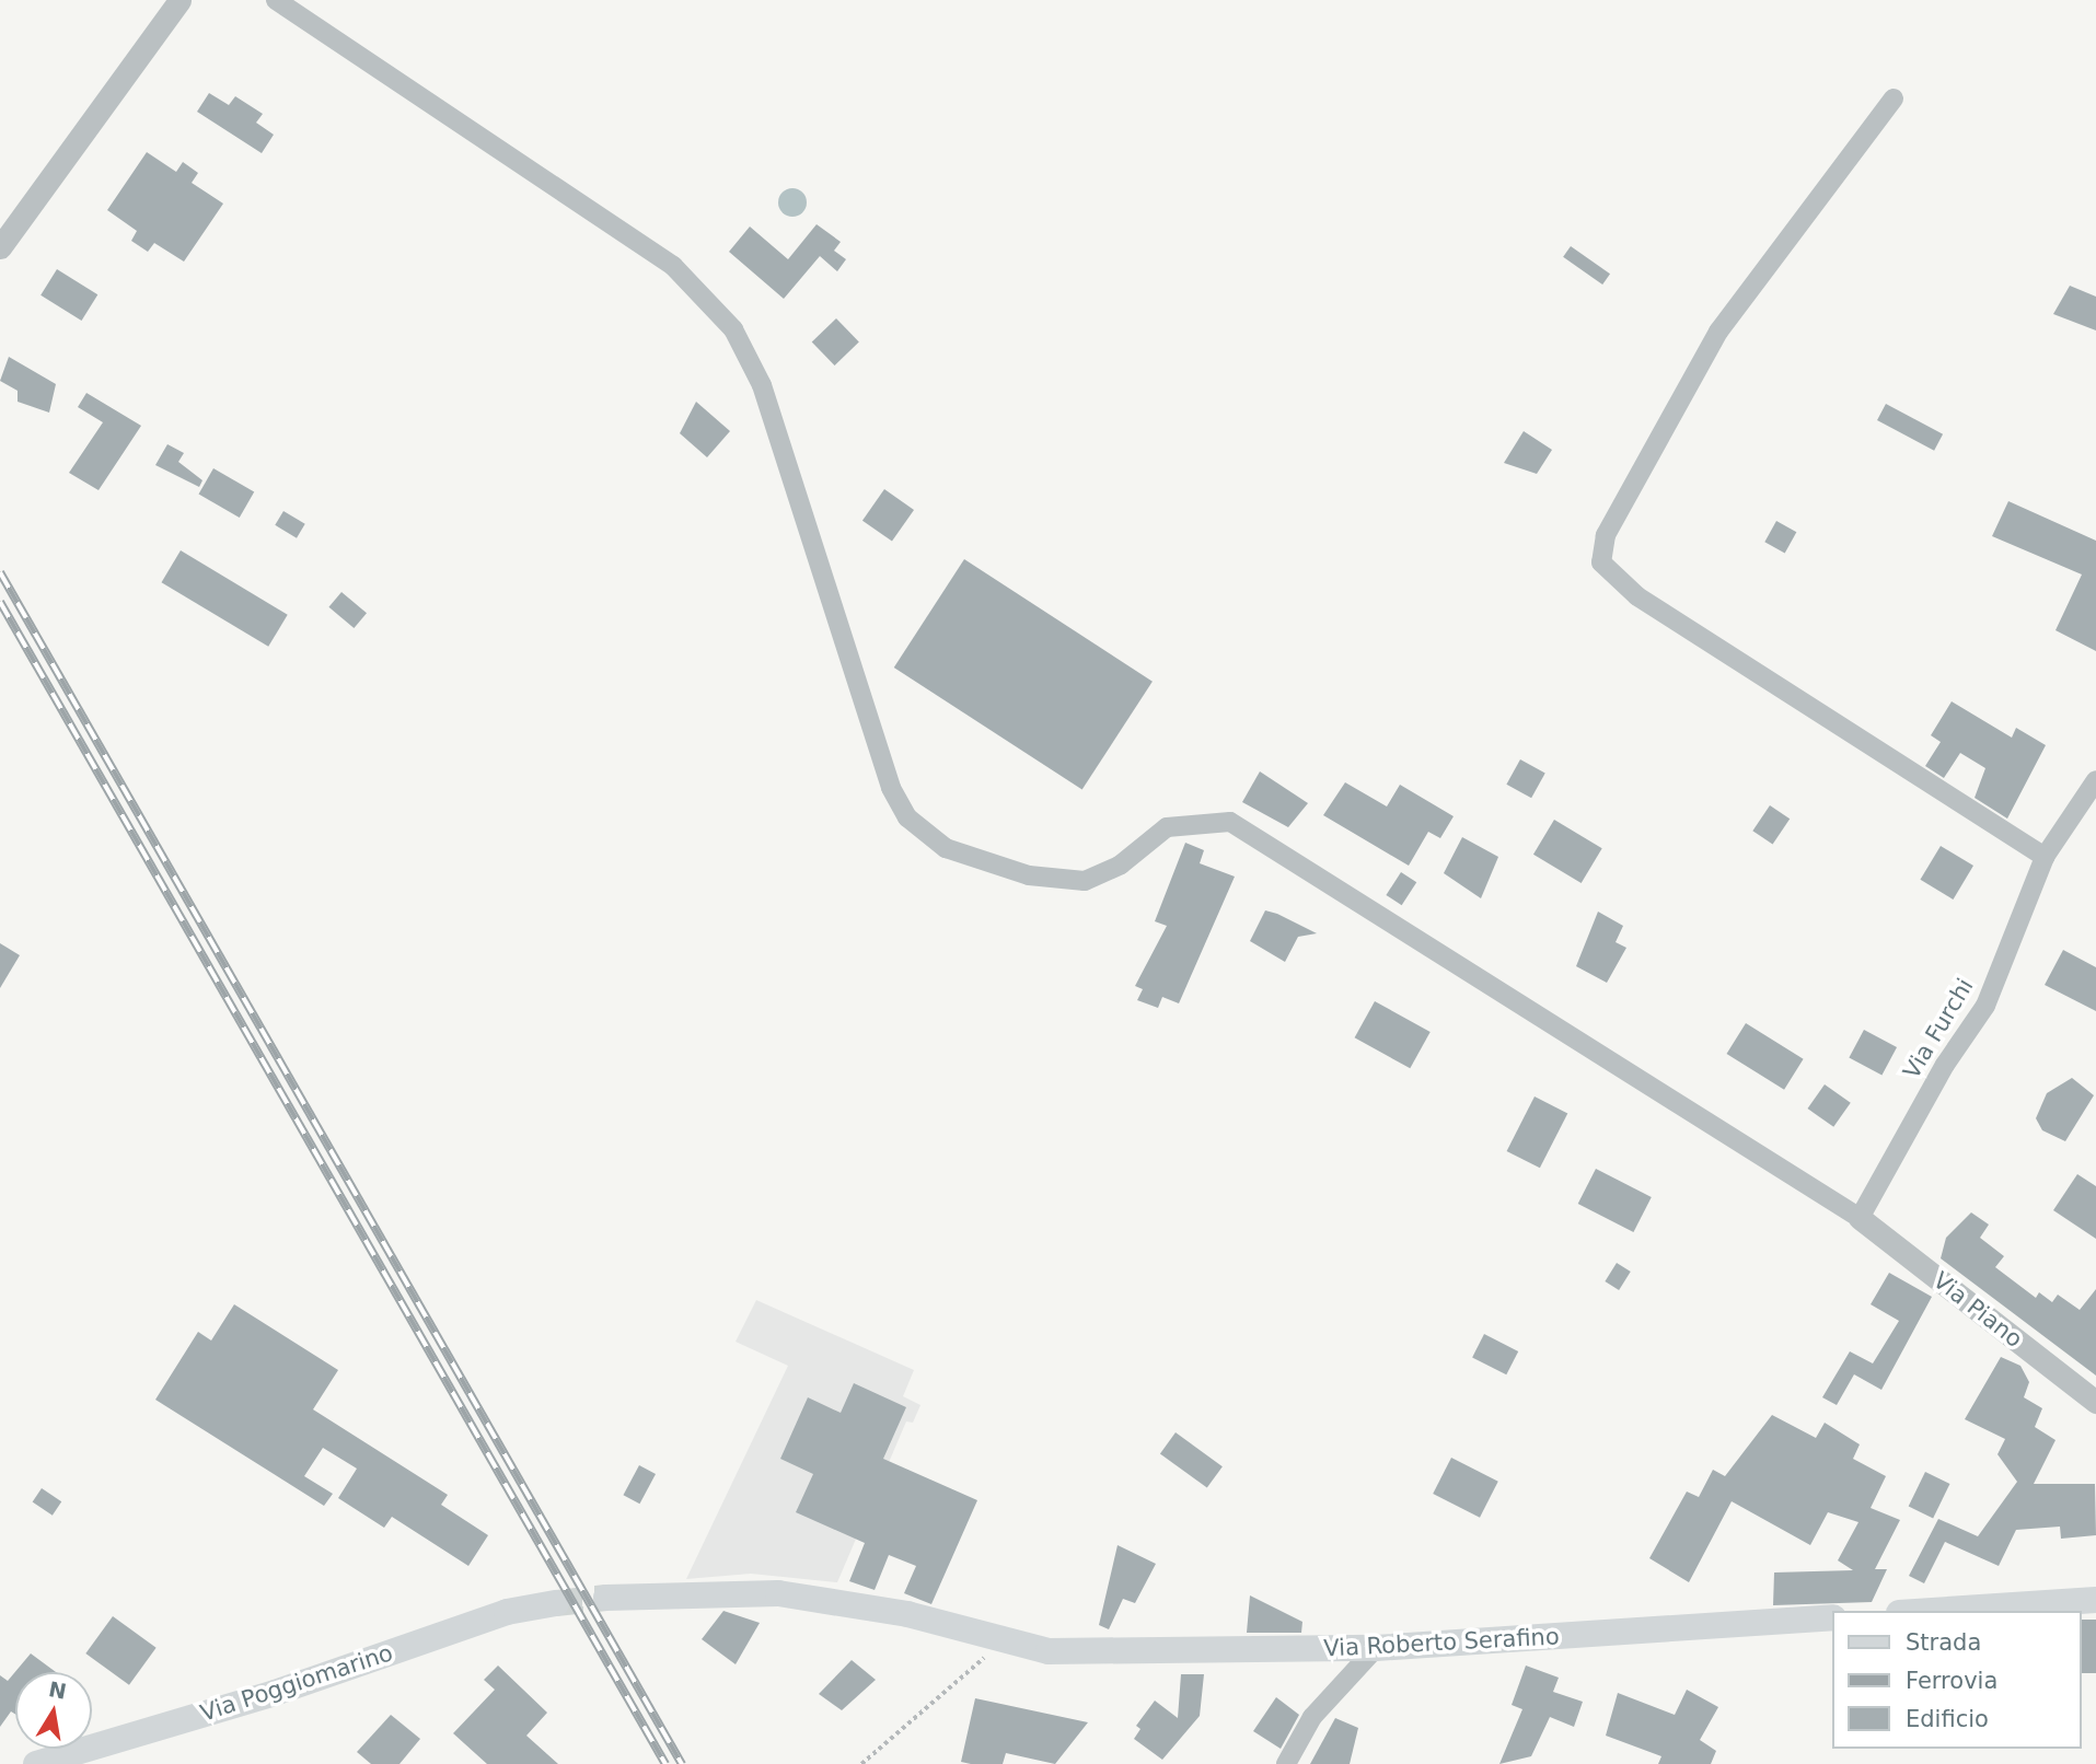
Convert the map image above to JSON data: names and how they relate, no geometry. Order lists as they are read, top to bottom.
{
  "streets": {
    "main road": ["Via Roberto Serafino", "Via Poggiomarino"],
    "street": ["Via Furchi", "Via Piano"]
  },
  "crossings": [
    ["Via Furchi", "Via Piano"]
  ],
  "legend": ["Strada", "Ferrovia", "Edificio"],
  "north": "top"
}
